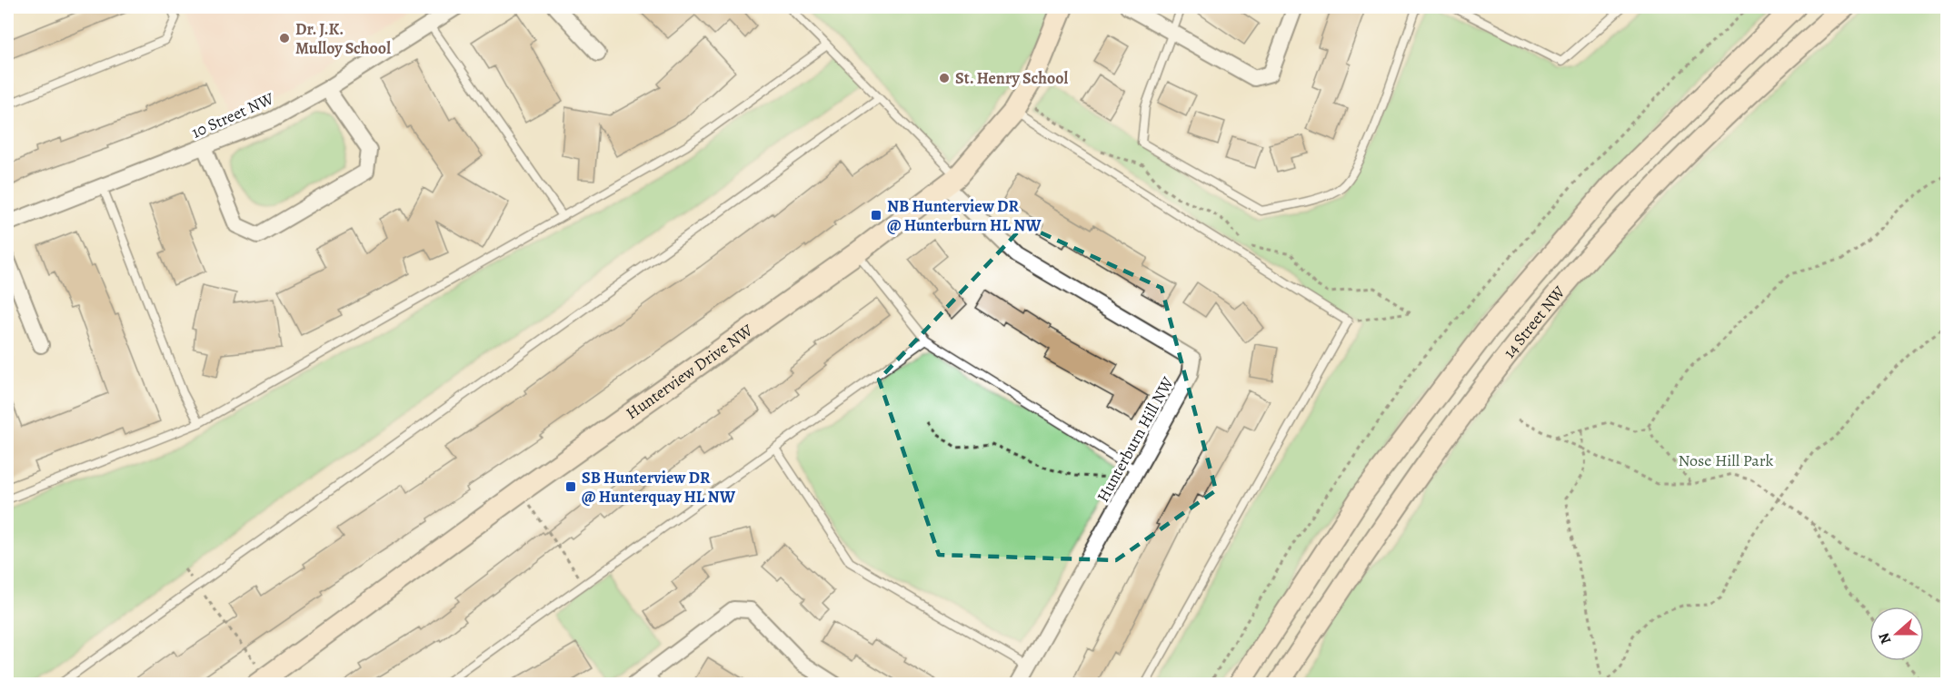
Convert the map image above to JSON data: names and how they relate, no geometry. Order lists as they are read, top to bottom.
{
  "streets": {
    "main road": ["14 Street NW", "Hunterview Drive NW"],
    "street": ["10 Street NW", "Hunterburn Hill NW"]
  },
  "crossings": [
    ["Hunterview Drive NW", "Hunterburn Hill NW"]
  ],
  "parks": ["Nose Hill Park"],
  "places": {
    "other": ["Dr. J.K. Mulloy School", "St. Henry School"],
    "transit": ["NB Hunterview DR @ Hunterburn HL NW", "SB Hunterview DR @ Hunterquay HL NW"]
  },
  "north": "left"
}
